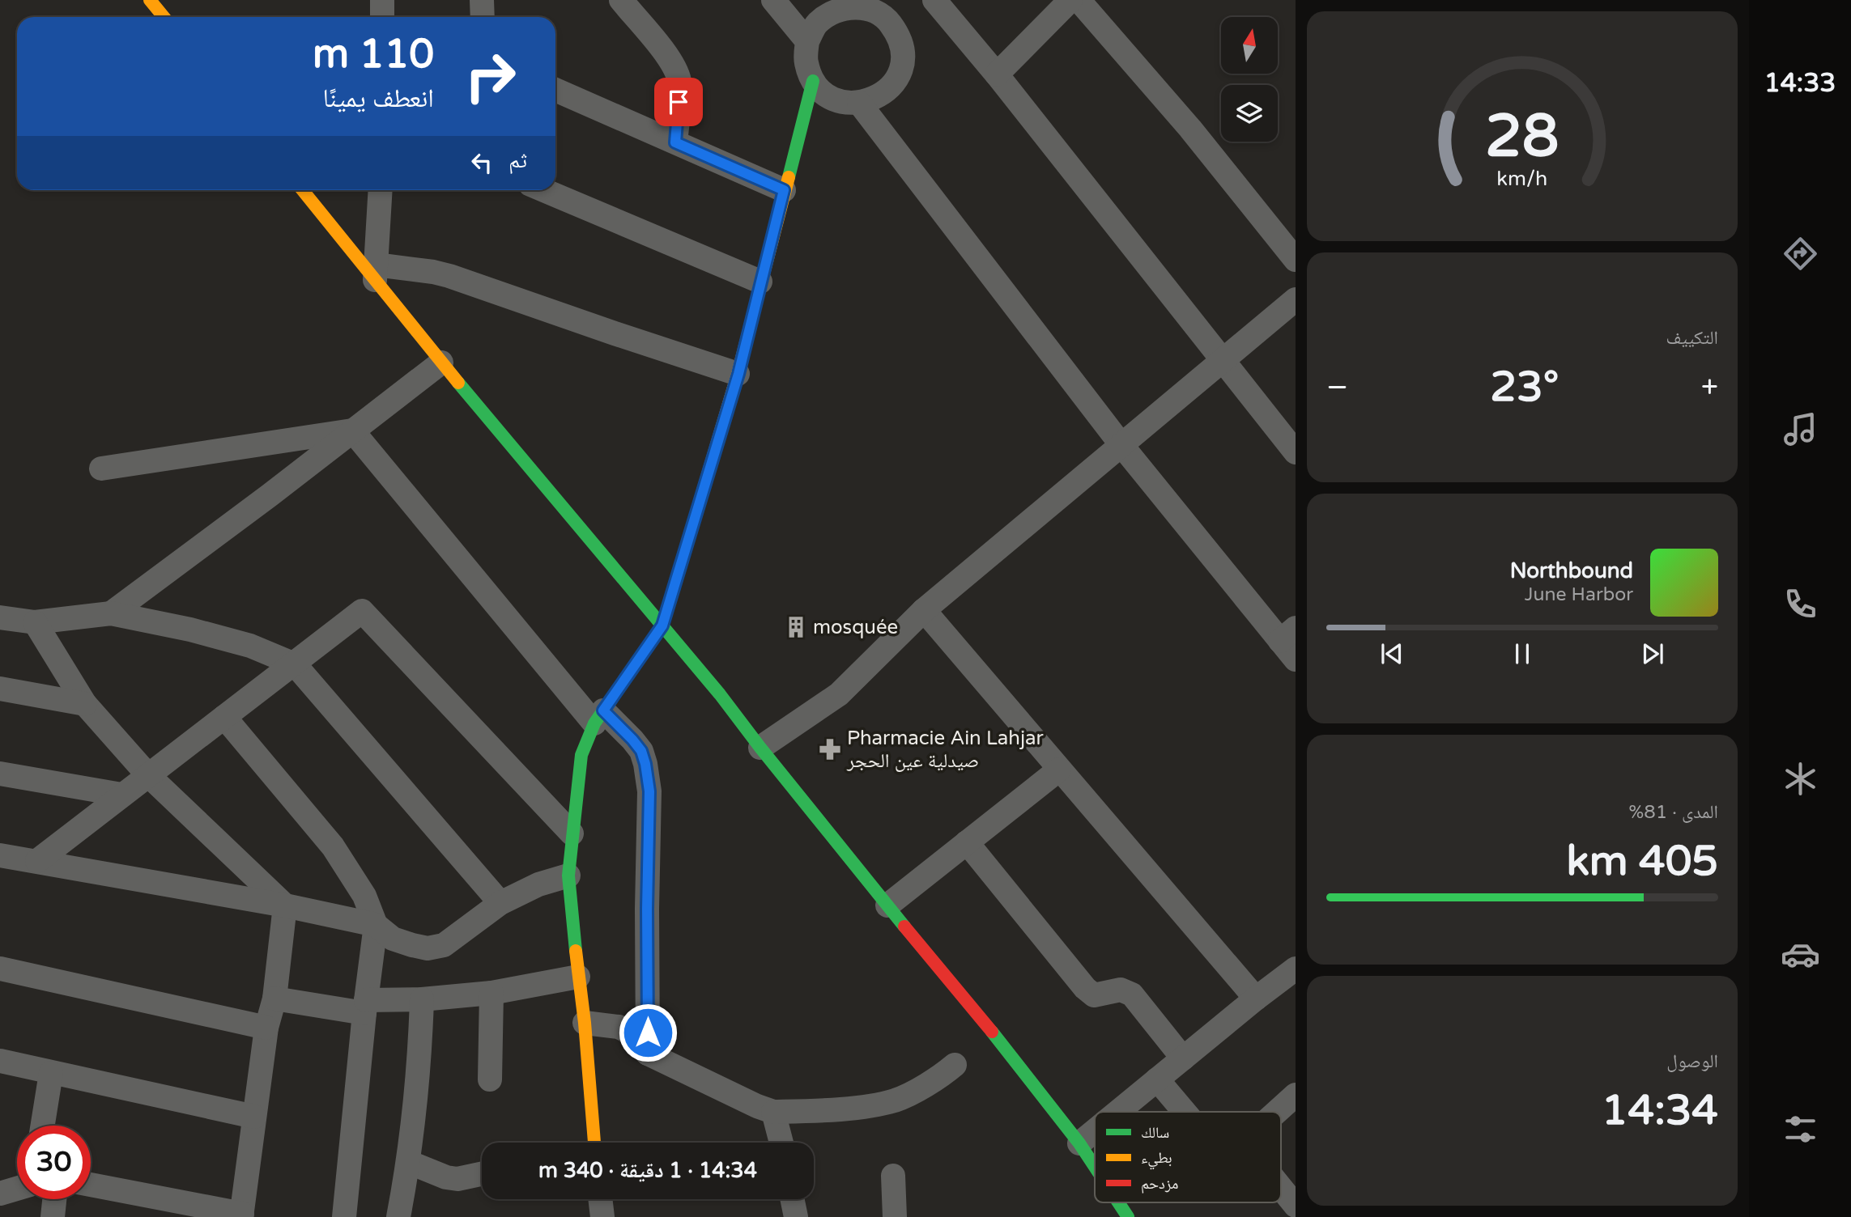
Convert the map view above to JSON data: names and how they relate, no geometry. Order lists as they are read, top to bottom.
{
  "places": {
    "building": ["mosquée"],
    "pharmacy": ["Pharmacie Ain Lahjar صيدلية عين الحجر"]
  },
  "legend": ["سالك", "بطيء", "مزدحم"],
  "north": "top",
  "page": {
    "tabs": "14:33",
    "turn": ["110 m", "انعطف يمينًا"],
    "then": "ثم",
    "tile": [
      "التكييف",
      ["المدى · 81%", "405 km"],
      ["الوصول", "14:34"]
    ],
    "heat": ["−", "23°", "+"],
    "song": ["Northbound", "June Harbor"],
    "limit": "30",
    "trip": "14:34 · 1 دقيقة · 340 m",
    "gauge": ["28", "km/h"]
  }
}
